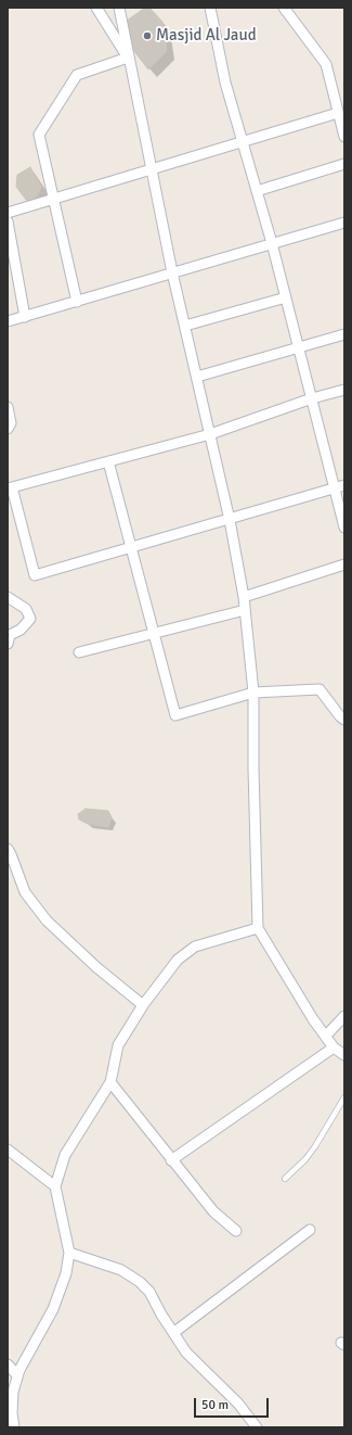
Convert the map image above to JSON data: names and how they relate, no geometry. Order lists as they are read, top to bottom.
{
  "places": ["Masjid Al Jaud"],
  "scale_bar": "50 m"
}
